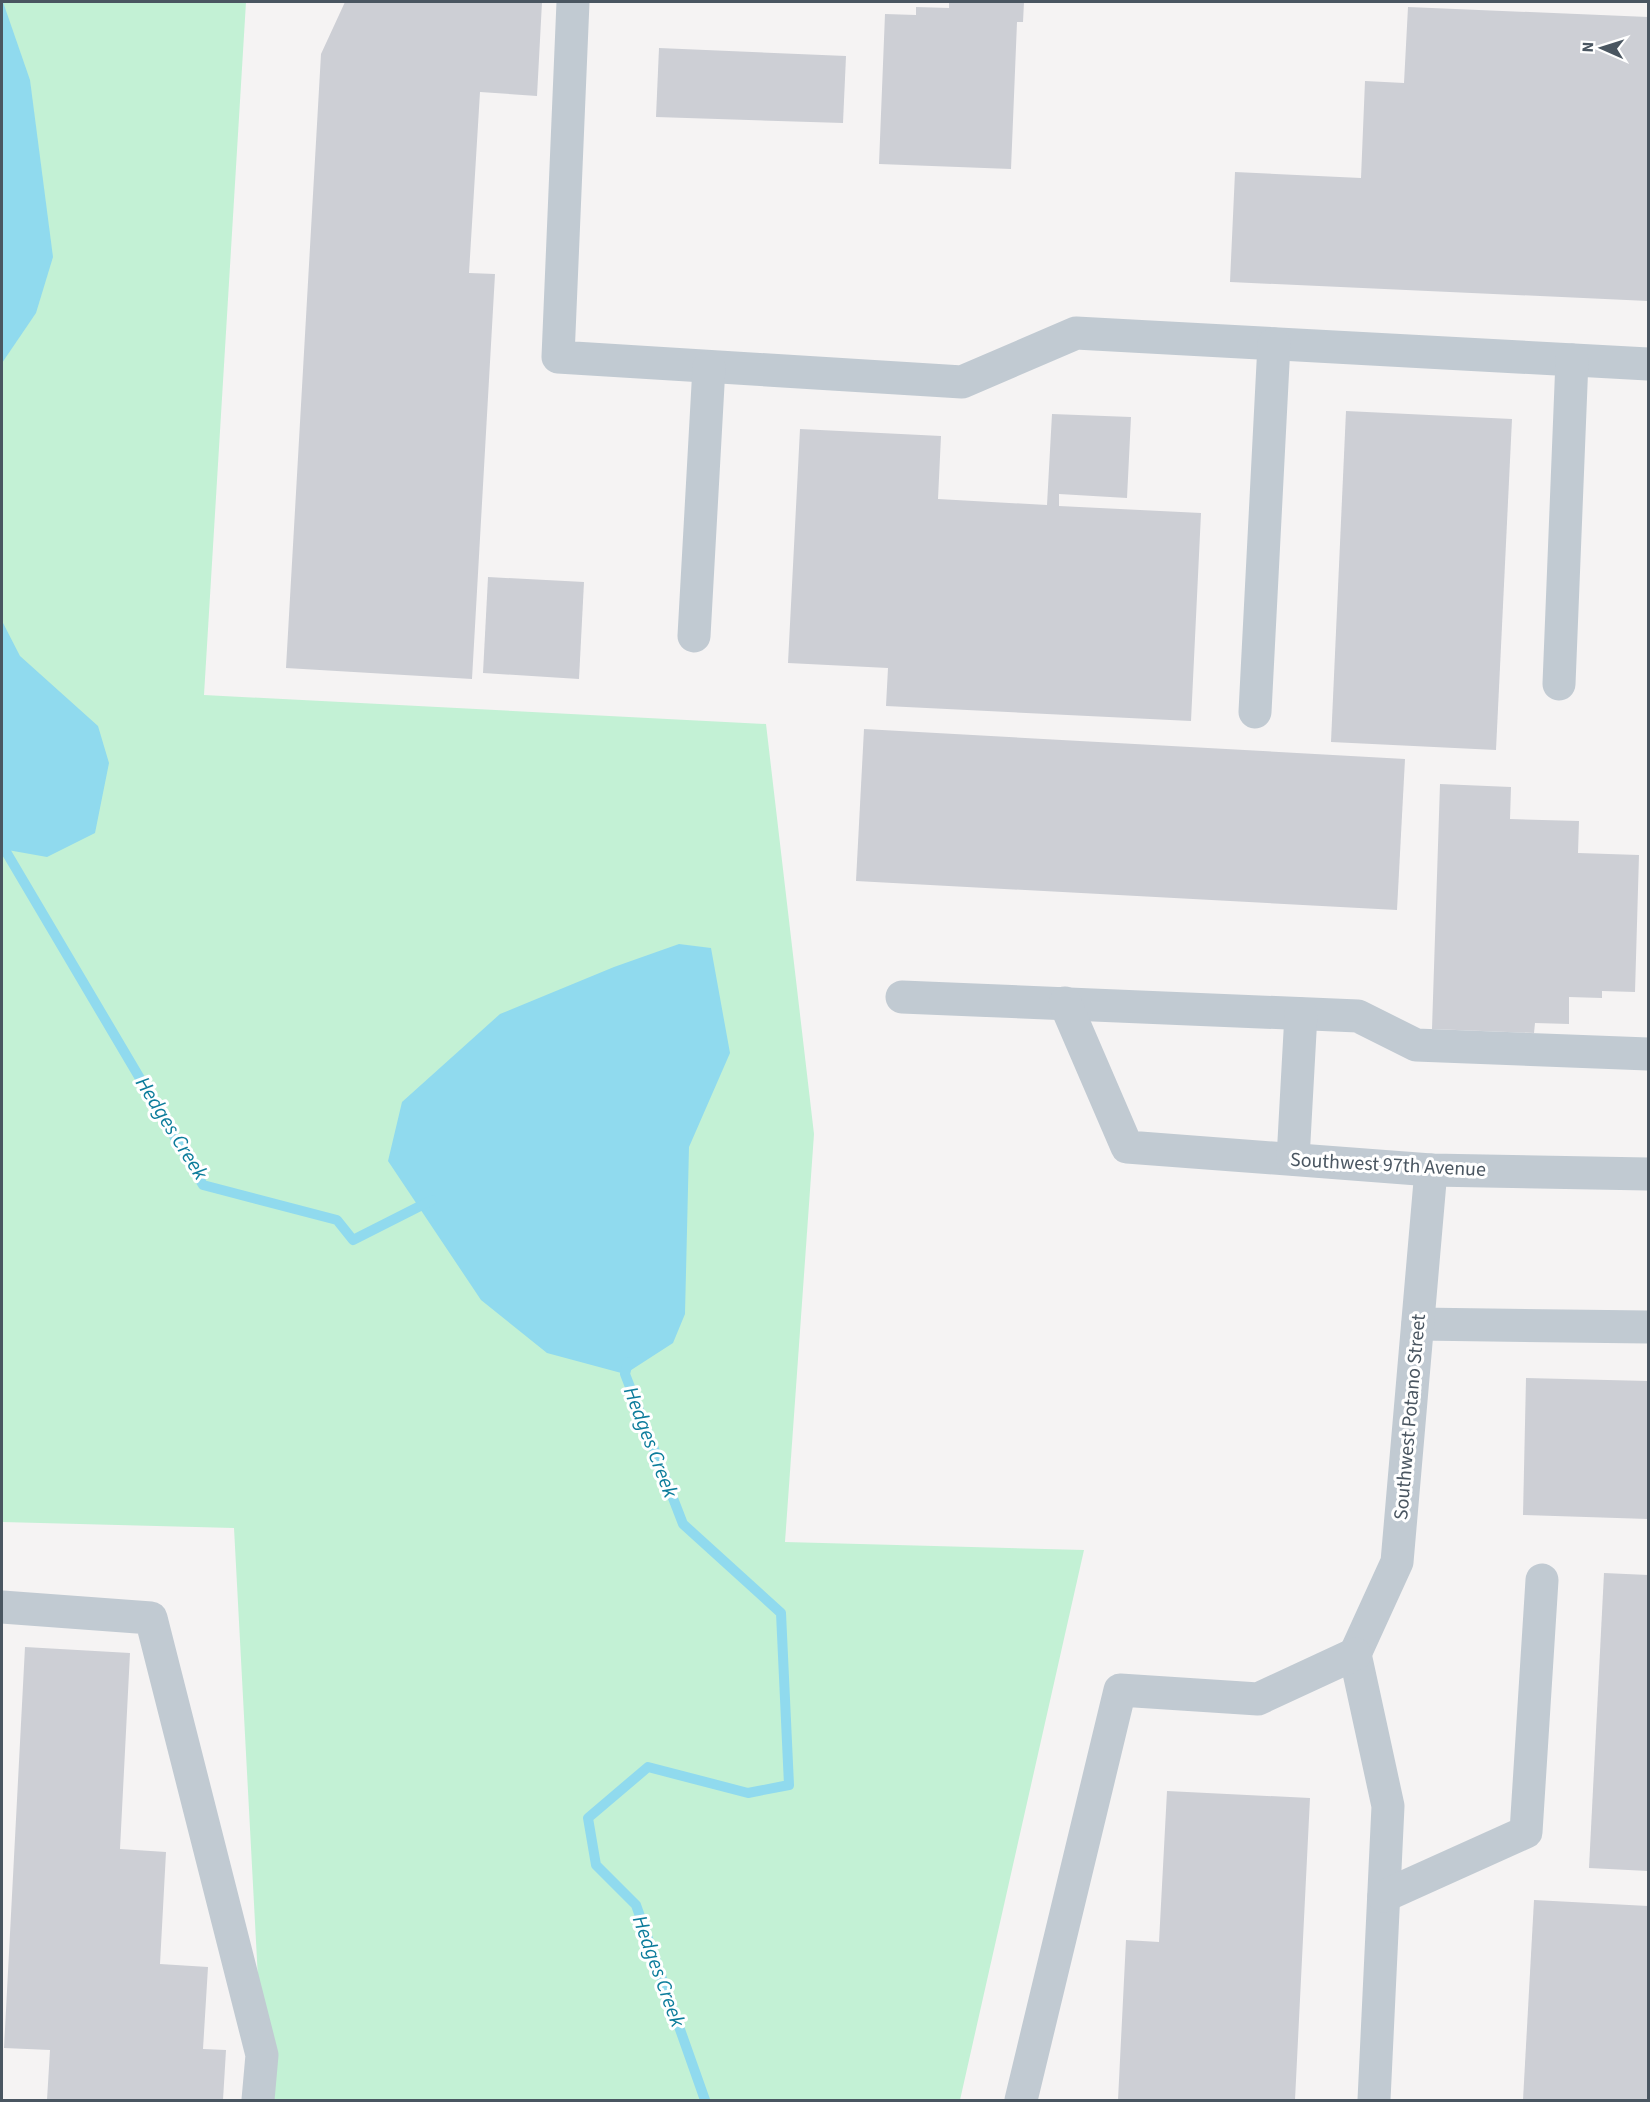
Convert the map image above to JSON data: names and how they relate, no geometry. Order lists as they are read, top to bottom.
{
  "streets": {
    "street": ["Southwest 97th Avenue", "Southwest Potano Street"]
  },
  "crossings": [
    ["Southwest 97th Avenue", "Southwest Potano Street"]
  ],
  "water": ["Hedges Creek"],
  "north": "left"
}
